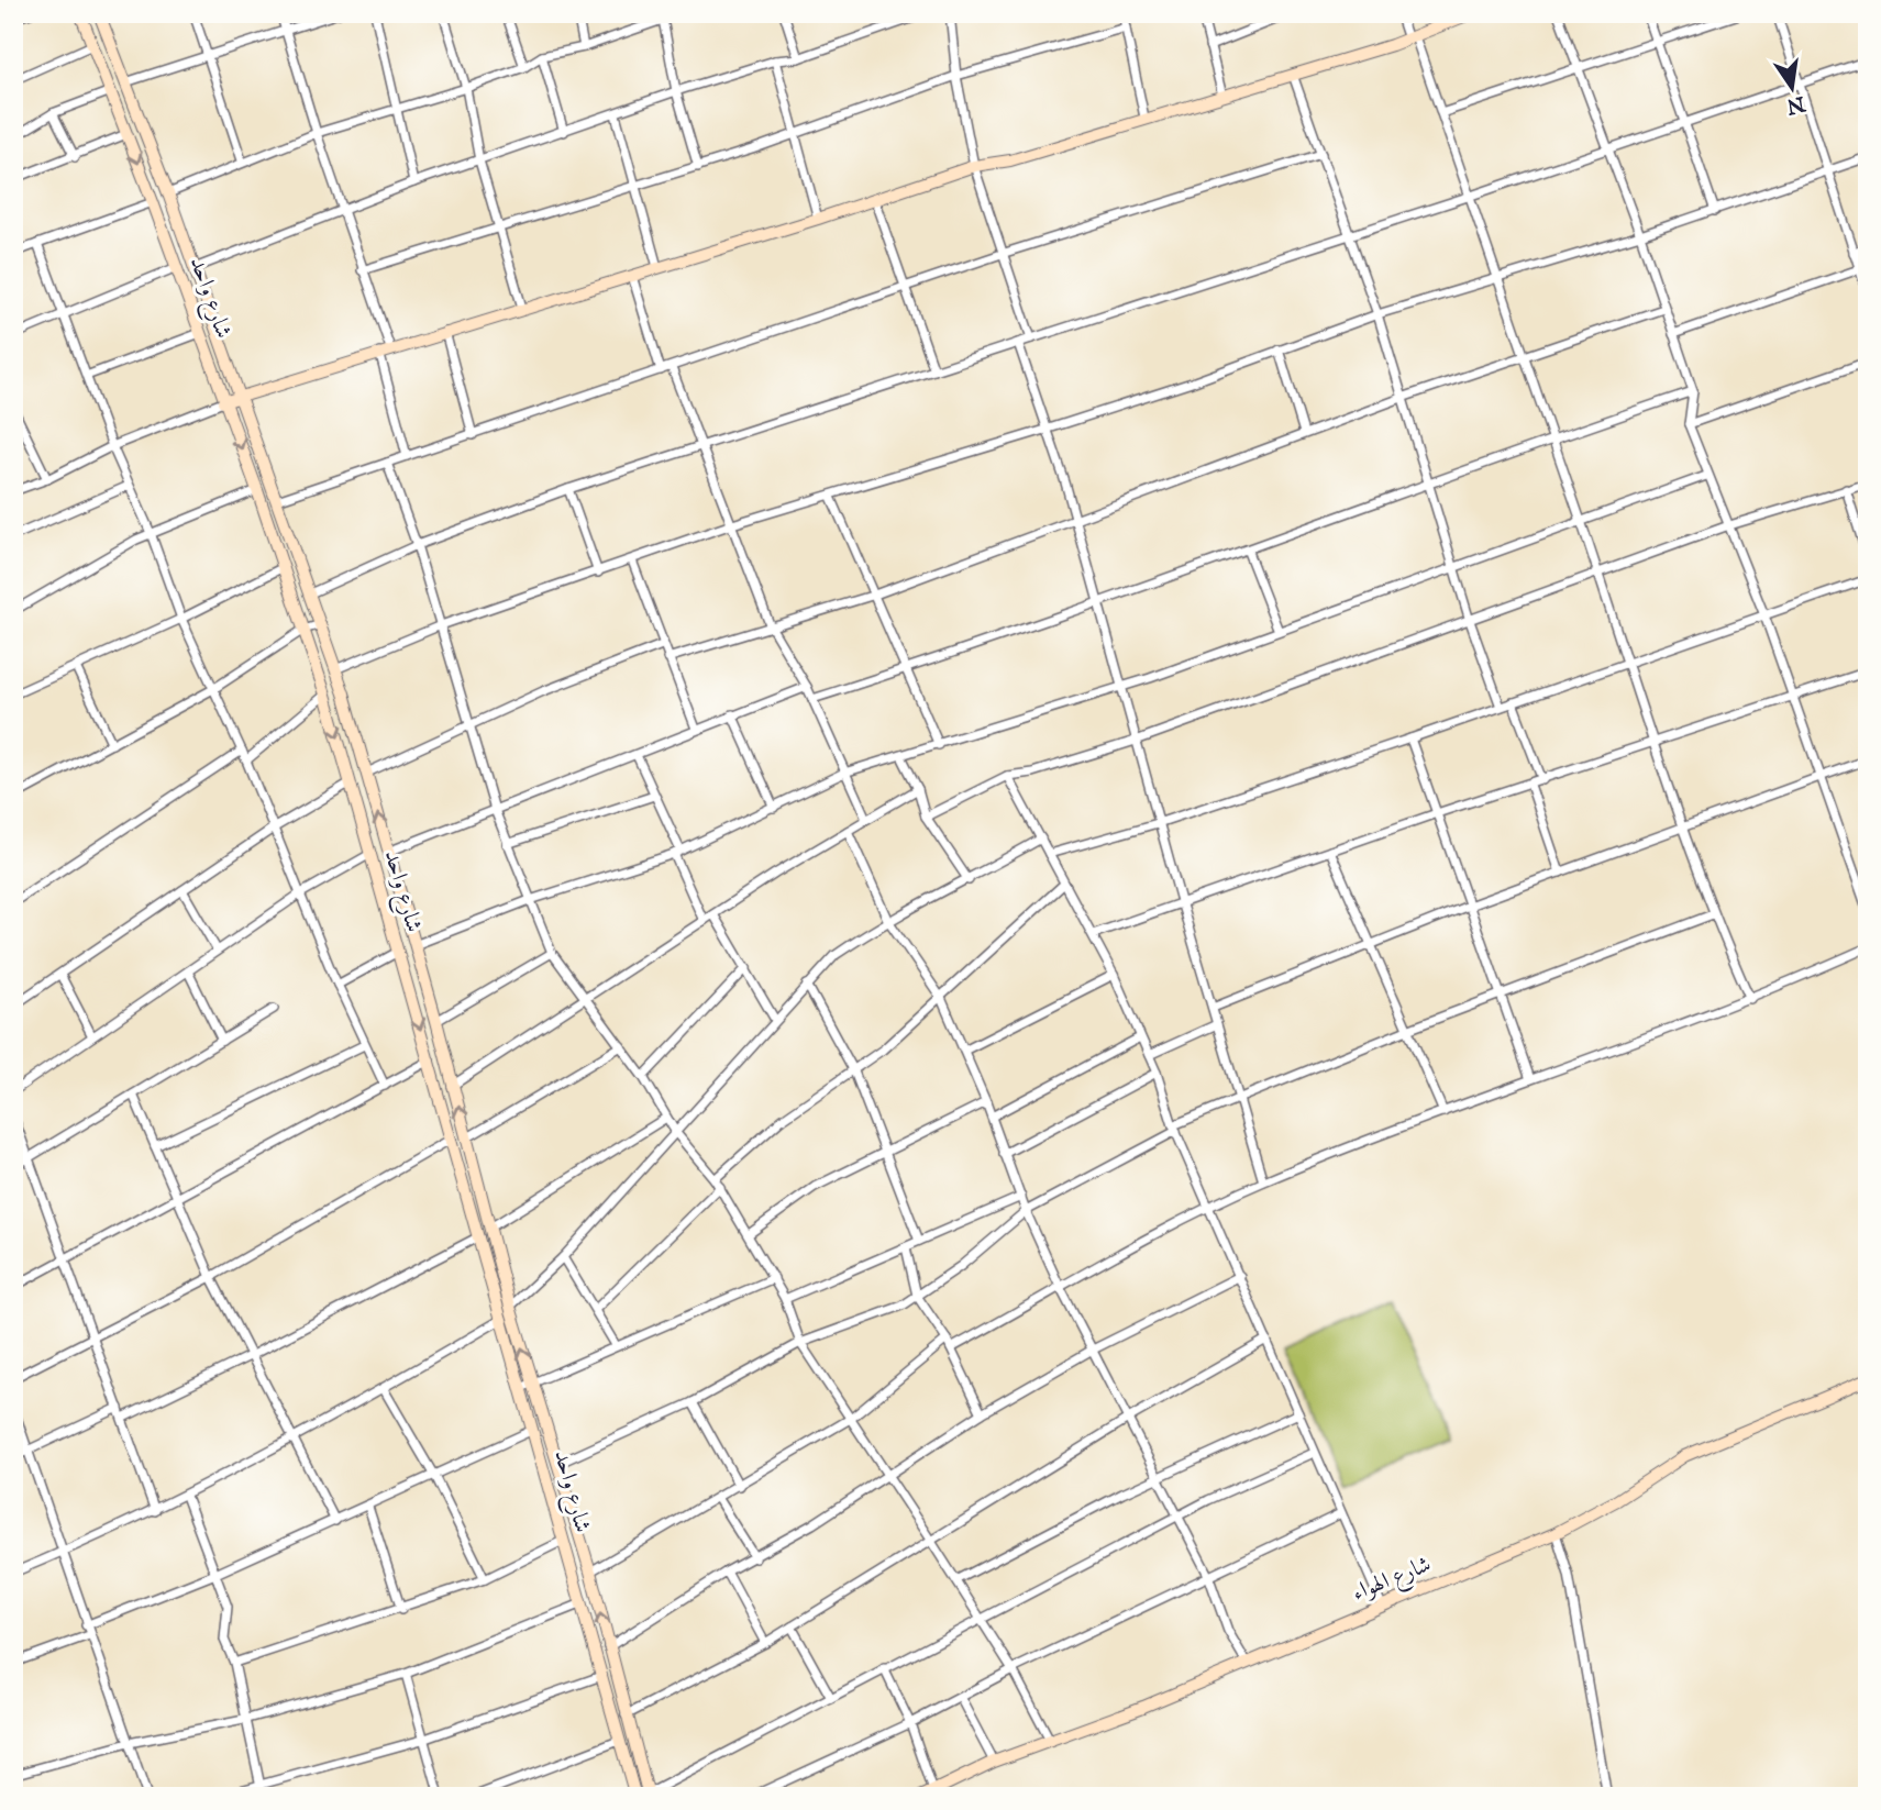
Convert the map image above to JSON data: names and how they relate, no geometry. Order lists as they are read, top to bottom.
{
  "streets": {
    "street": ["شارع واحد", "شارع الهواء"]
  },
  "north": "bottom"
}
